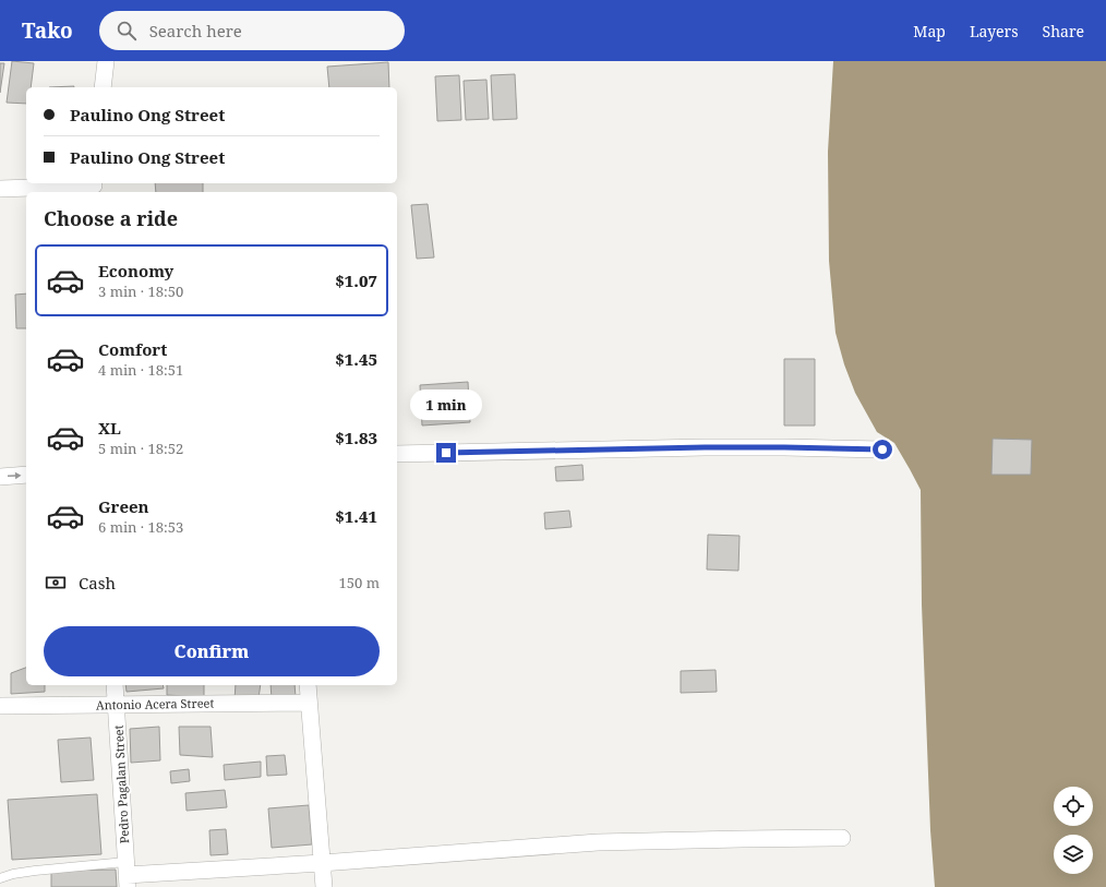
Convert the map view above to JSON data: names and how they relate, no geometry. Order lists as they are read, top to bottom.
{
  "streets": {
    "street": ["Antonio Acera Street", "Pedro Pagalan Street"]
  },
  "crossings": [
    ["Antonio Acera Street", "Pedro Pagalan Street"]
  ],
  "page": {
    "header": "Tako",
    "search": "Search here",
    "nav": ["Map", "Layers", "Share"],
    "banner": ["Paulino Ong Street", "Paulino Ong Street"],
    "heading": "Choose a ride",
    "list": [
      {
        "name": "Economy",
        "note": "3 min · 18:50",
        "value": "$1.07"
      },
      {
        "name": "Comfort",
        "note": "4 min · 18:51",
        "value": "$1.45"
      },
      {
        "name": "XL",
        "note": "5 min · 18:52",
        "value": "$1.83"
      },
      {
        "name": "Green",
        "note": "6 min · 18:53",
        "value": "$1.41"
      }
    ],
    "bubble": "1 min",
    "pay": ["Cash", "150 m"],
    "buttons": "Confirm"
  }
}
